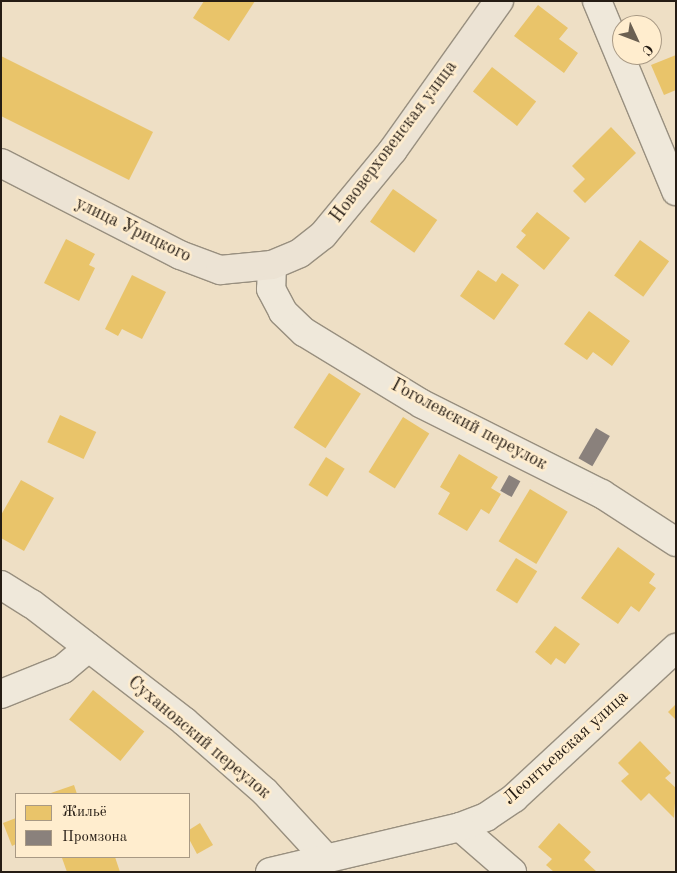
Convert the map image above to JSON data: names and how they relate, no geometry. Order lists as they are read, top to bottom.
{
  "streets": {
    "main road": ["Нововерховенская улица", "улица Урицкого"],
    "street": ["Гоголевский переулок", "Сухановский переулок", "Леонтьевская улица"]
  },
  "crossings": [
    ["Нововерховенская улица", "улица Урицкого"],
    ["Нововерховенская улица", "Гоголевский переулок"],
    ["улица Урицкого", "Гоголевский переулок"],
    ["Сухановский переулок", "Леонтьевская улица"]
  ],
  "legend": ["Жильё", "Промзона"],
  "north": "bottom right"
}
